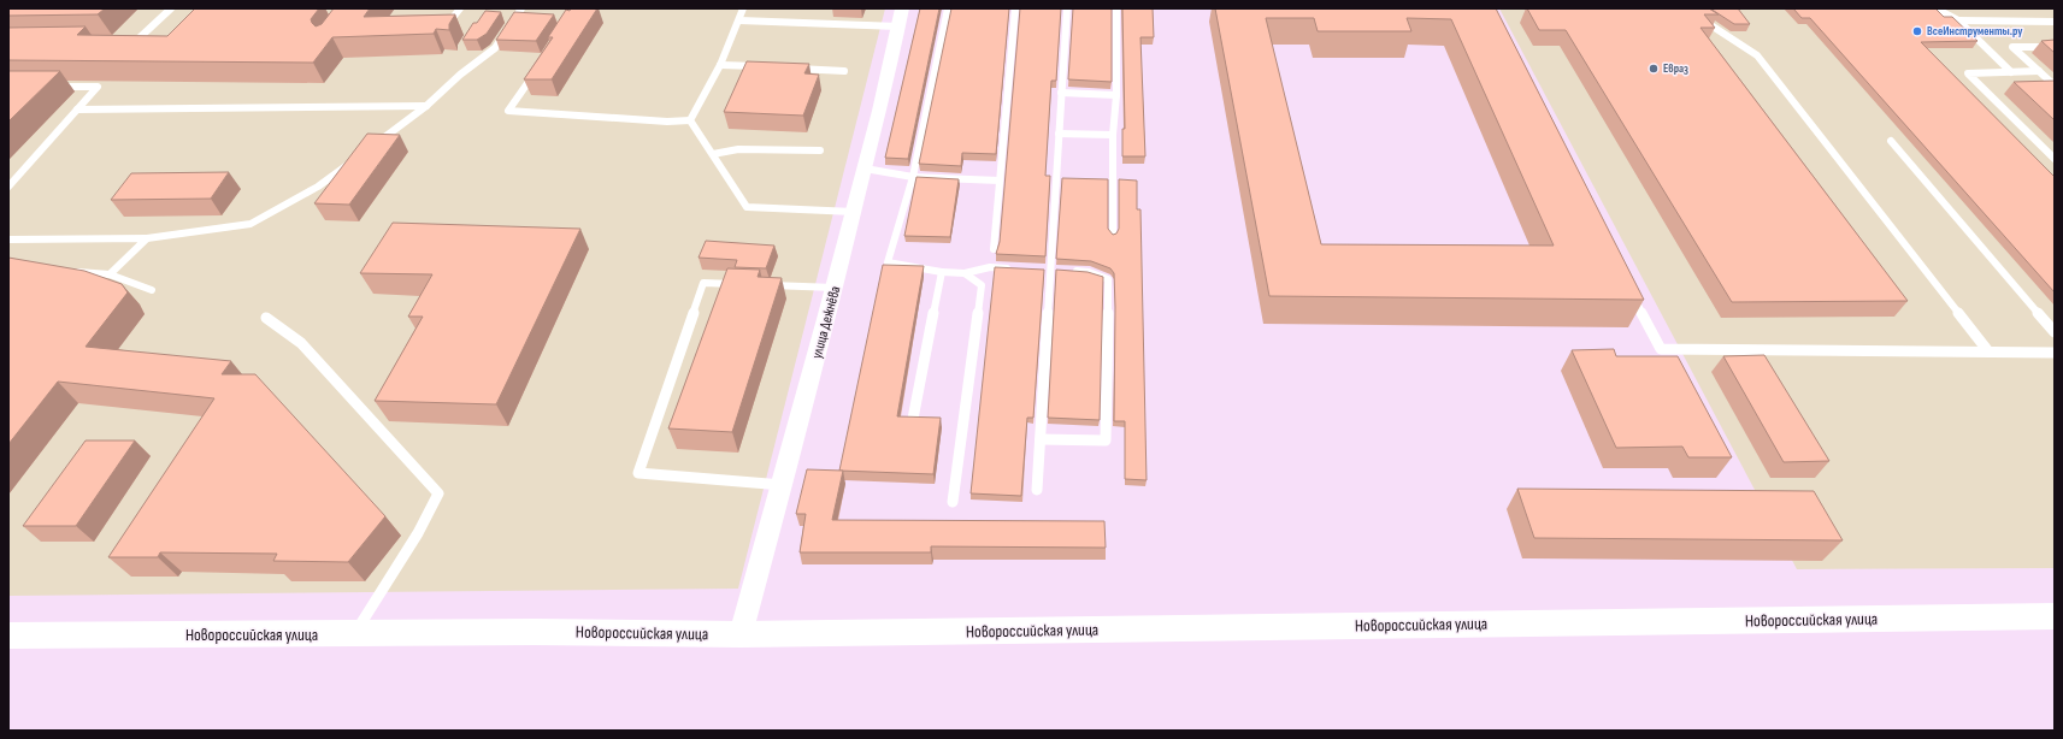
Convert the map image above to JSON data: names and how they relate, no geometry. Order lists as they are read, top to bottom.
{
  "streets": {
    "street": ["улица Дежнёва", "Новороссийская улица"]
  },
  "crossings": [
    ["улица Дежнёва", "Новороссийская улица"]
  ],
  "places": ["ВсеИнструменты.ру", "Евраз"]
}
